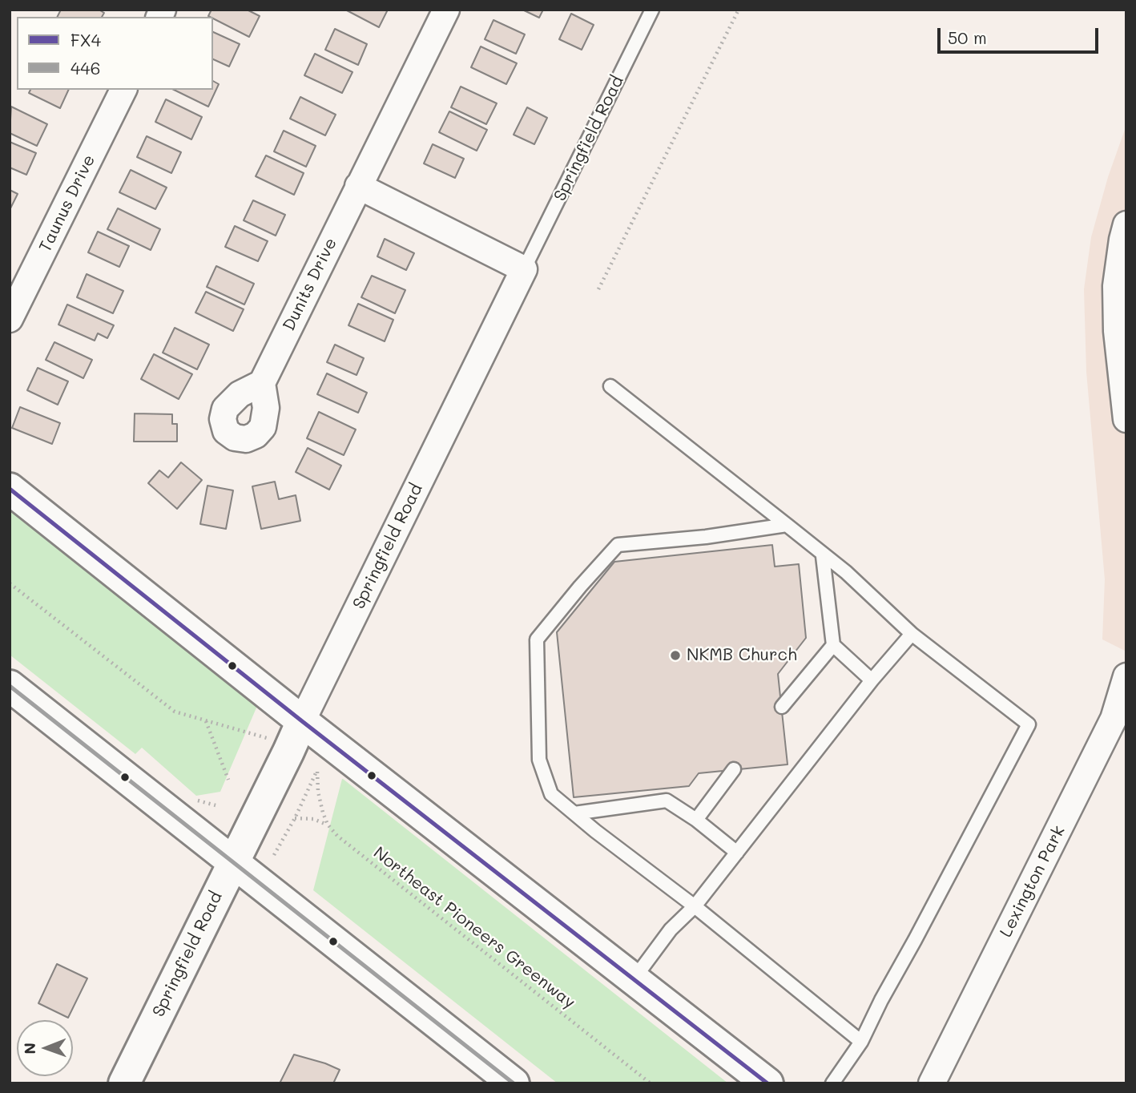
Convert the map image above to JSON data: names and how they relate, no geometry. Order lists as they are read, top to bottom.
{
  "streets": {
    "street": [
      "Springfield Road",
      "Taunus Drive",
      "Dunits Drive",
      "Lexington Park"
    ],
    "path": ["Northeast Pioneers Greenway"]
  },
  "places": ["NKMB Church"],
  "lines": ["transit line FX4", "transit line 446"],
  "legend": ["FX4", "446"],
  "scale_bar": "50 m",
  "north": "left"
}
